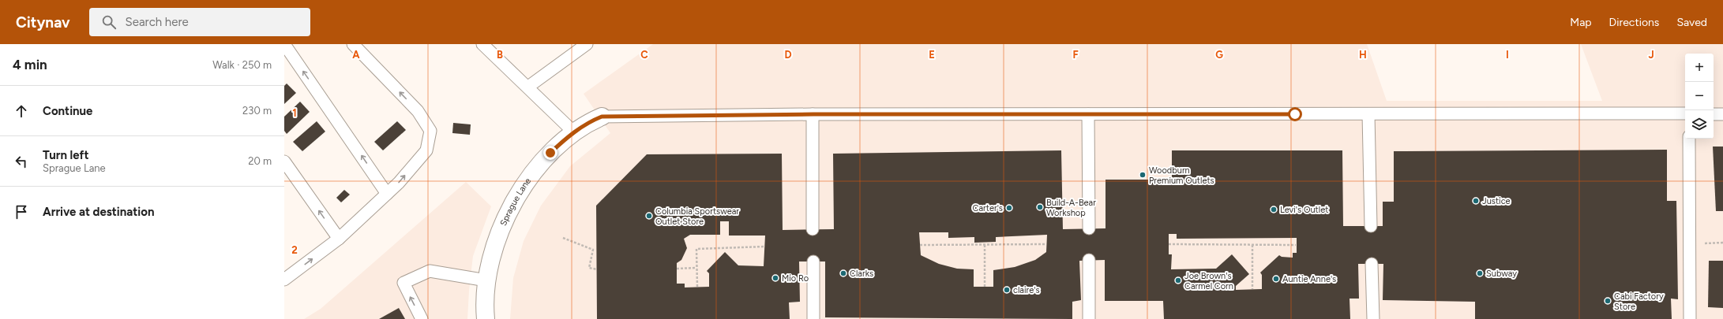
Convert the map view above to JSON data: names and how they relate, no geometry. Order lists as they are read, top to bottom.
{
  "streets": {
    "street": ["Sprague Lane"]
  },
  "places": [
    "Woodburn Premium Outlets",
    "Justice",
    "Build-A-Bear Workshop",
    "Carter's",
    "Levi's Outlet",
    "Columbia Sportswear Outlet Store",
    "Clarks",
    "Subway",
    "Mio Ro",
    "Auntie Anne's",
    "Joe Brown's Carmel Corn",
    "claire's",
    "Cabi Factory Store"
  ],
  "page": {
    "header": "Citynav",
    "search": "Search here",
    "nav": ["Map", "Directions", "Saved"],
    "heading": ["4 min", "Walk · 250 m"],
    "map_buttons": ["+", "−"],
    "list": [
      ["Continue", "230 m"],
      ["Turn left", "Sprague Lane", "20 m"],
      "Arrive at destination"
    ]
  },
  "grid": {
    "columns": [
      "A",
      "B",
      "C",
      "D",
      "E",
      "F",
      "G",
      "H",
      "I",
      "J"
    ],
    "rows": ["1", "2"]
  }
}
